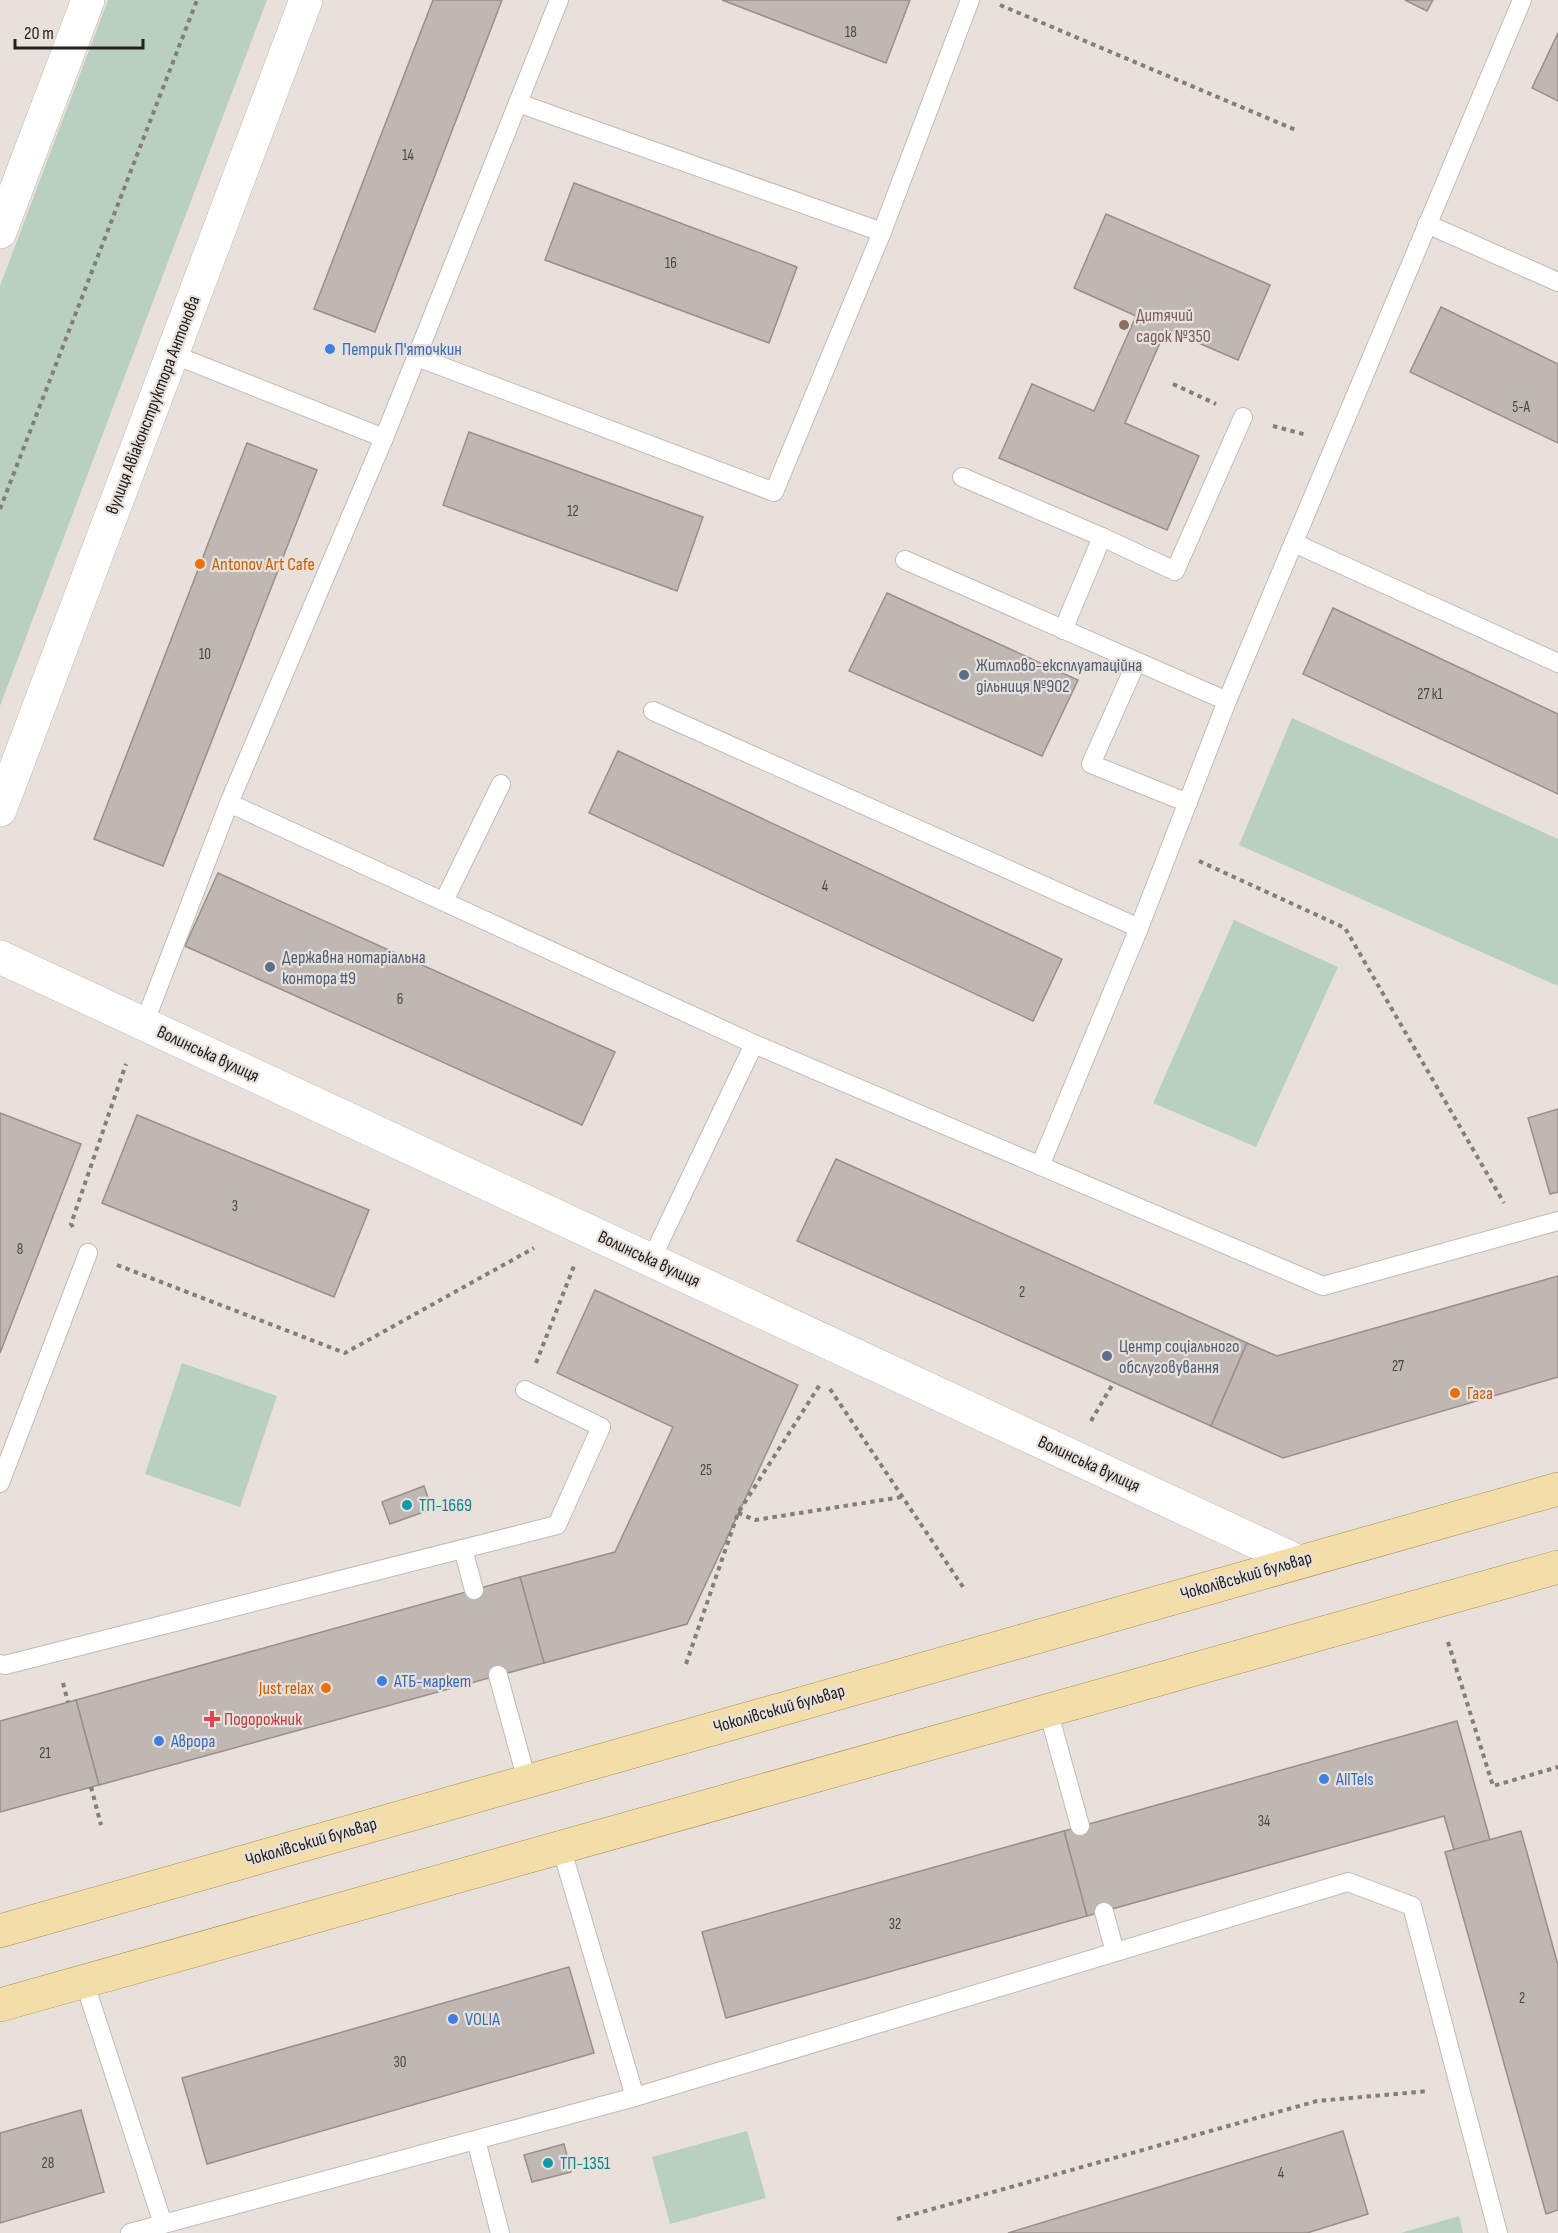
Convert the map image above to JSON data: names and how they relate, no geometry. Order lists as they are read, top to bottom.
{
  "streets": {
    "main road": ["Чоколівський бульвар"],
    "street": ["вулиця Авіаконструктора Антонова", "Волинська вулиця"]
  },
  "crossings": [
    ["Волинська вулиця", "Чоколівський бульвар"]
  ],
  "places": {
    "other": [
      "Дитячий садок №350",
      "Петрик П'яточкин",
      "Antonov Art Cafe",
      "Житлово-експлуатаційна дільниця №902",
      "Державна нотаріальна контора #9",
      "Центр соціального обслуговування",
      "Гага",
      "ТП-1669",
      "АТБ-маркет",
      "Just relax",
      "Аврора",
      "AllTels",
      "VOLIA",
      "ТП-1351"
    ],
    "health": ["Подорожник"]
  },
  "house_numbers": [
    "18",
    "14",
    "16",
    "5-А",
    "12",
    "10",
    "27 к1",
    "4",
    "6",
    "3",
    "8",
    "2",
    "27",
    "25",
    "21",
    "34",
    "32",
    "2",
    "30",
    "28",
    "4"
  ],
  "scale_bar": "20 m"
}
